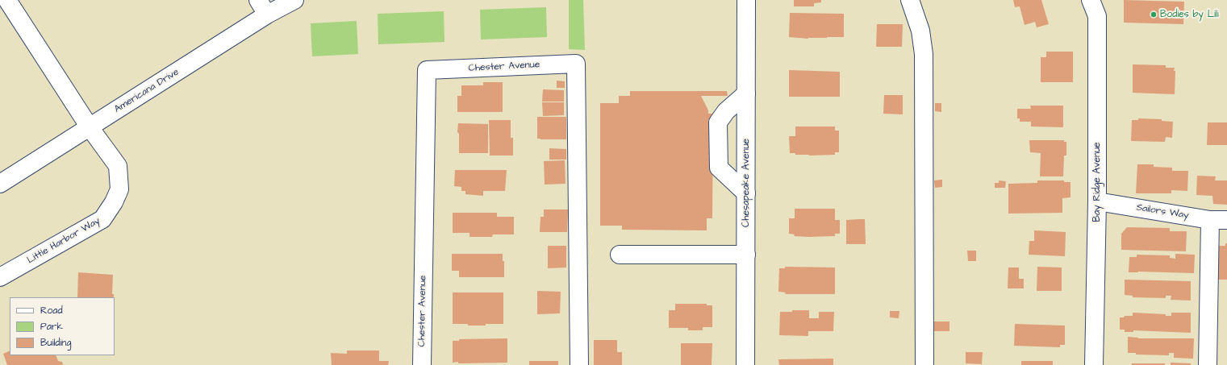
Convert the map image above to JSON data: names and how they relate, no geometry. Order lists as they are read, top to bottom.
{
  "streets": {
    "street": [
      "Chester Avenue",
      "Americana Drive",
      "Bay Ridge Avenue",
      "Chesapeake Avenue",
      "Sailors Way",
      "Little Harbor Way"
    ]
  },
  "crossings": [
    ["Americana Drive", "Little Harbor Way"],
    ["Bay Ridge Avenue", "Sailors Way"]
  ],
  "places": ["Bodies by Lili"],
  "legend": ["Road", "Park", "Building"]
}
